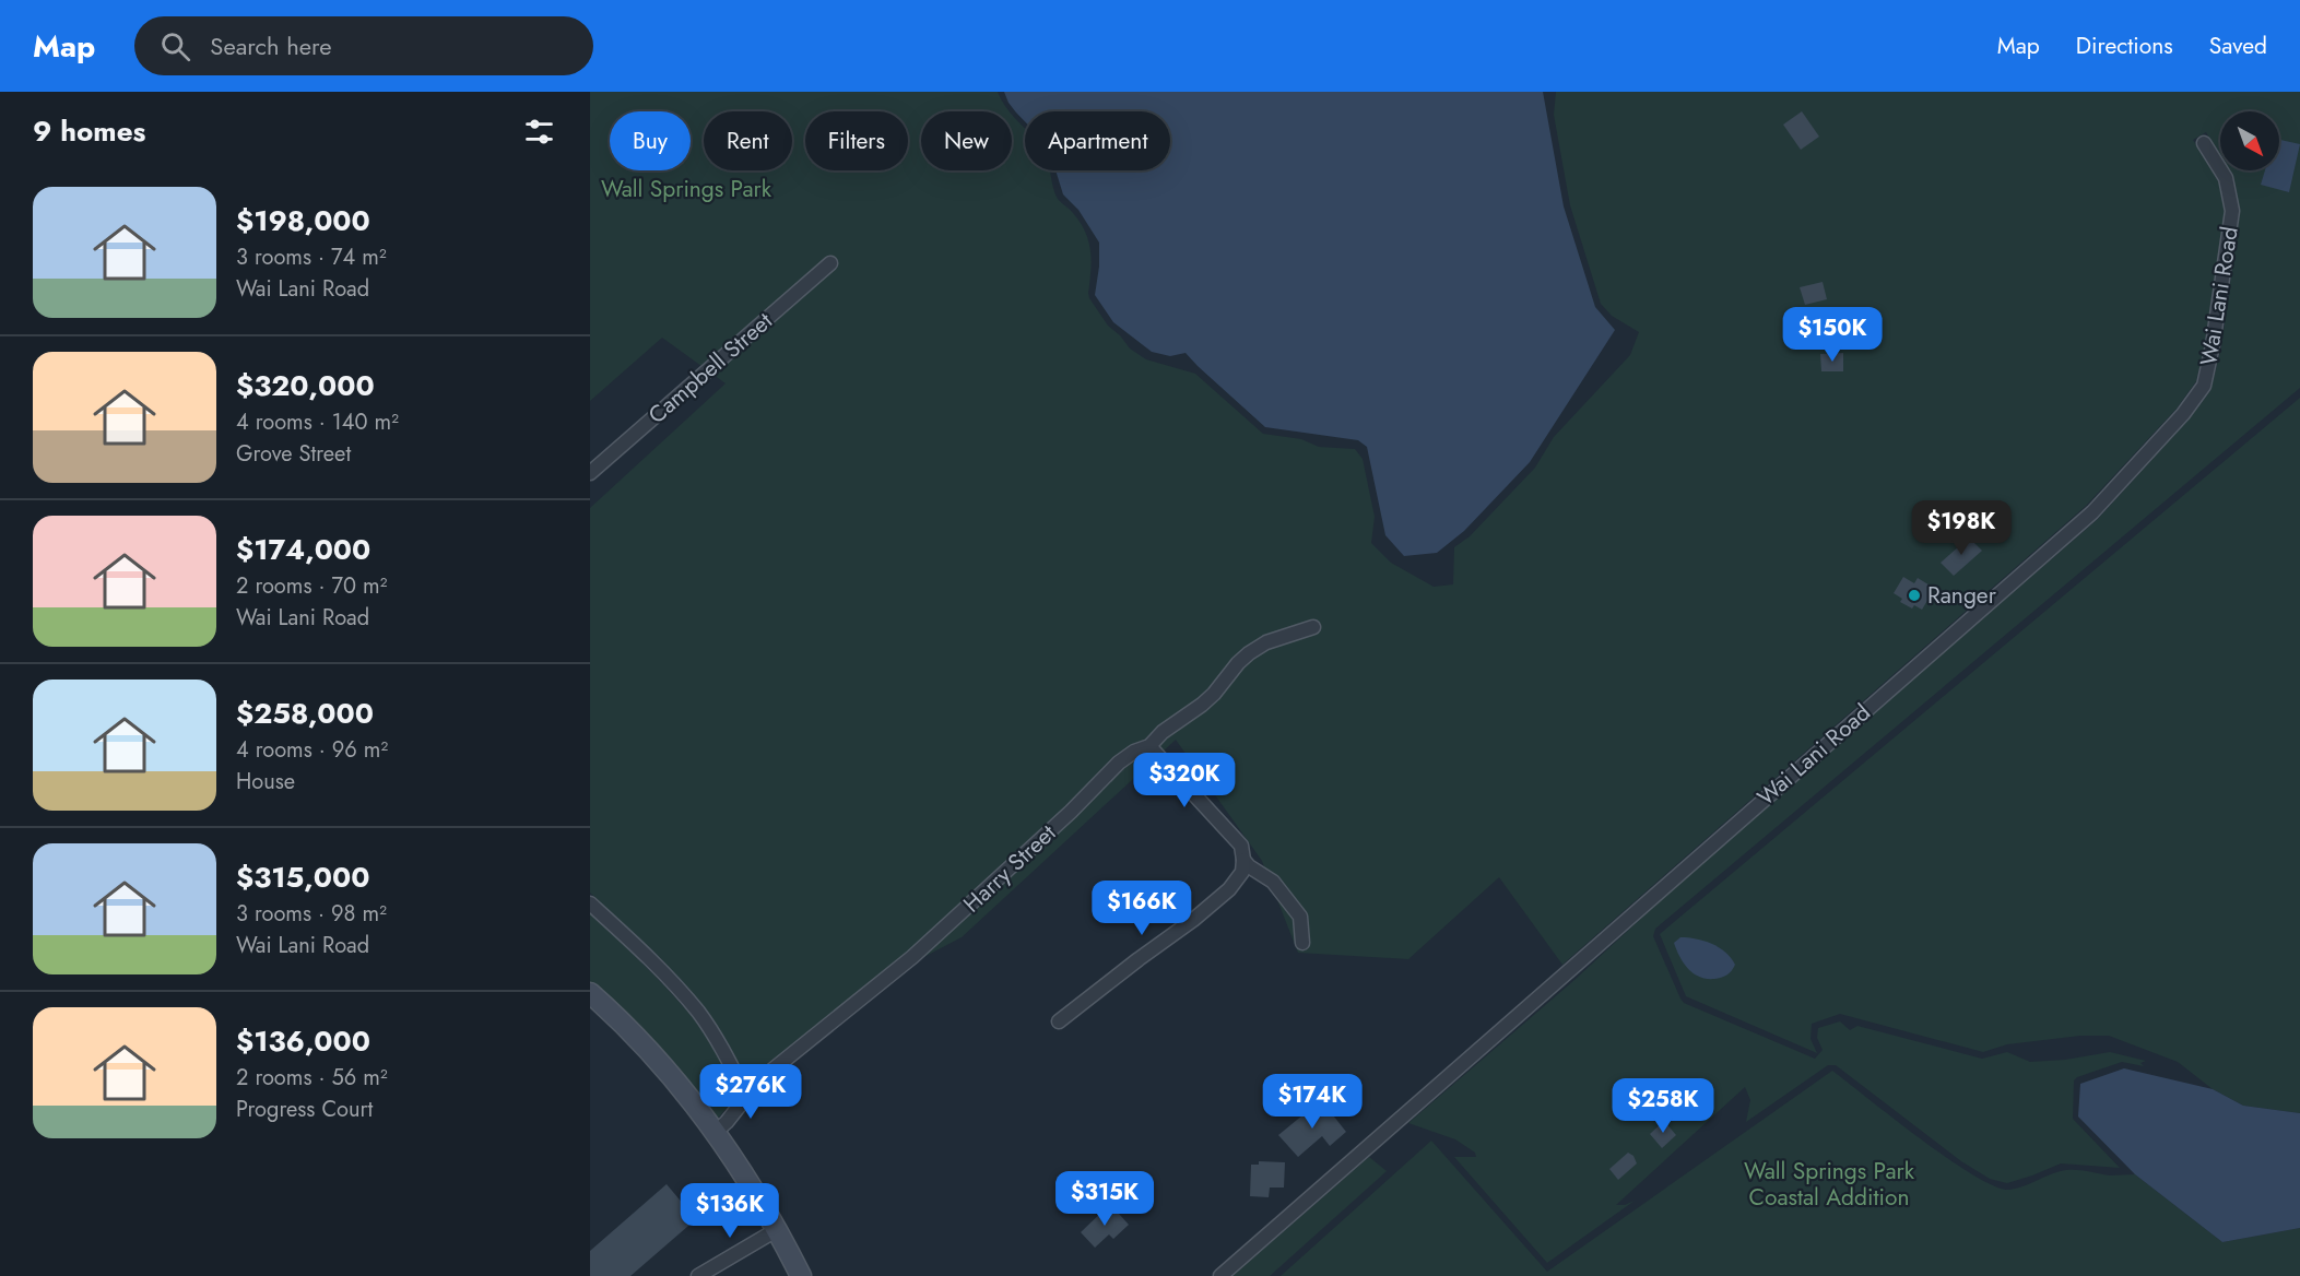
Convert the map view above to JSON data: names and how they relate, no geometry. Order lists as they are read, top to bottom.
{
  "streets": {
    "street": ["Wai Lani Road", "Campbell Street", "Harry Street"]
  },
  "parks": ["Wall Springs Park", "Wall Springs Park Coastal Addition"],
  "places": ["Ranger"],
  "north": "bottom right",
  "page": {
    "header": "Map",
    "search": "Search here",
    "nav": ["Map", "Directions", "Saved"],
    "heading": "9 homes",
    "chip": [
      "Buy",
      "Rent",
      "Filters",
      "New",
      "Apartment"
    ],
    "list": [
      {
        "name": "$198,000",
        "note": "3 rooms · 74 m² · Wai Lani Road"
      },
      {
        "name": "$320,000",
        "note": "4 rooms · 140 m² · Grove Street"
      },
      {
        "name": "$174,000",
        "note": "2 rooms · 70 m² · Wai Lani Road"
      },
      {
        "name": "$258,000",
        "note": "4 rooms · 96 m² · House"
      },
      {
        "name": "$315,000",
        "note": "3 rooms · 98 m² · Wai Lani Road"
      },
      {
        "name": "$136,000",
        "note": "2 rooms · 56 m² · Progress Court"
      }
    ],
    "price": [
      "$150K",
      "$198K",
      "$320K",
      "$166K",
      "$276K",
      "$174K",
      "$258K",
      "$315K",
      "$136K"
    ]
  }
}
